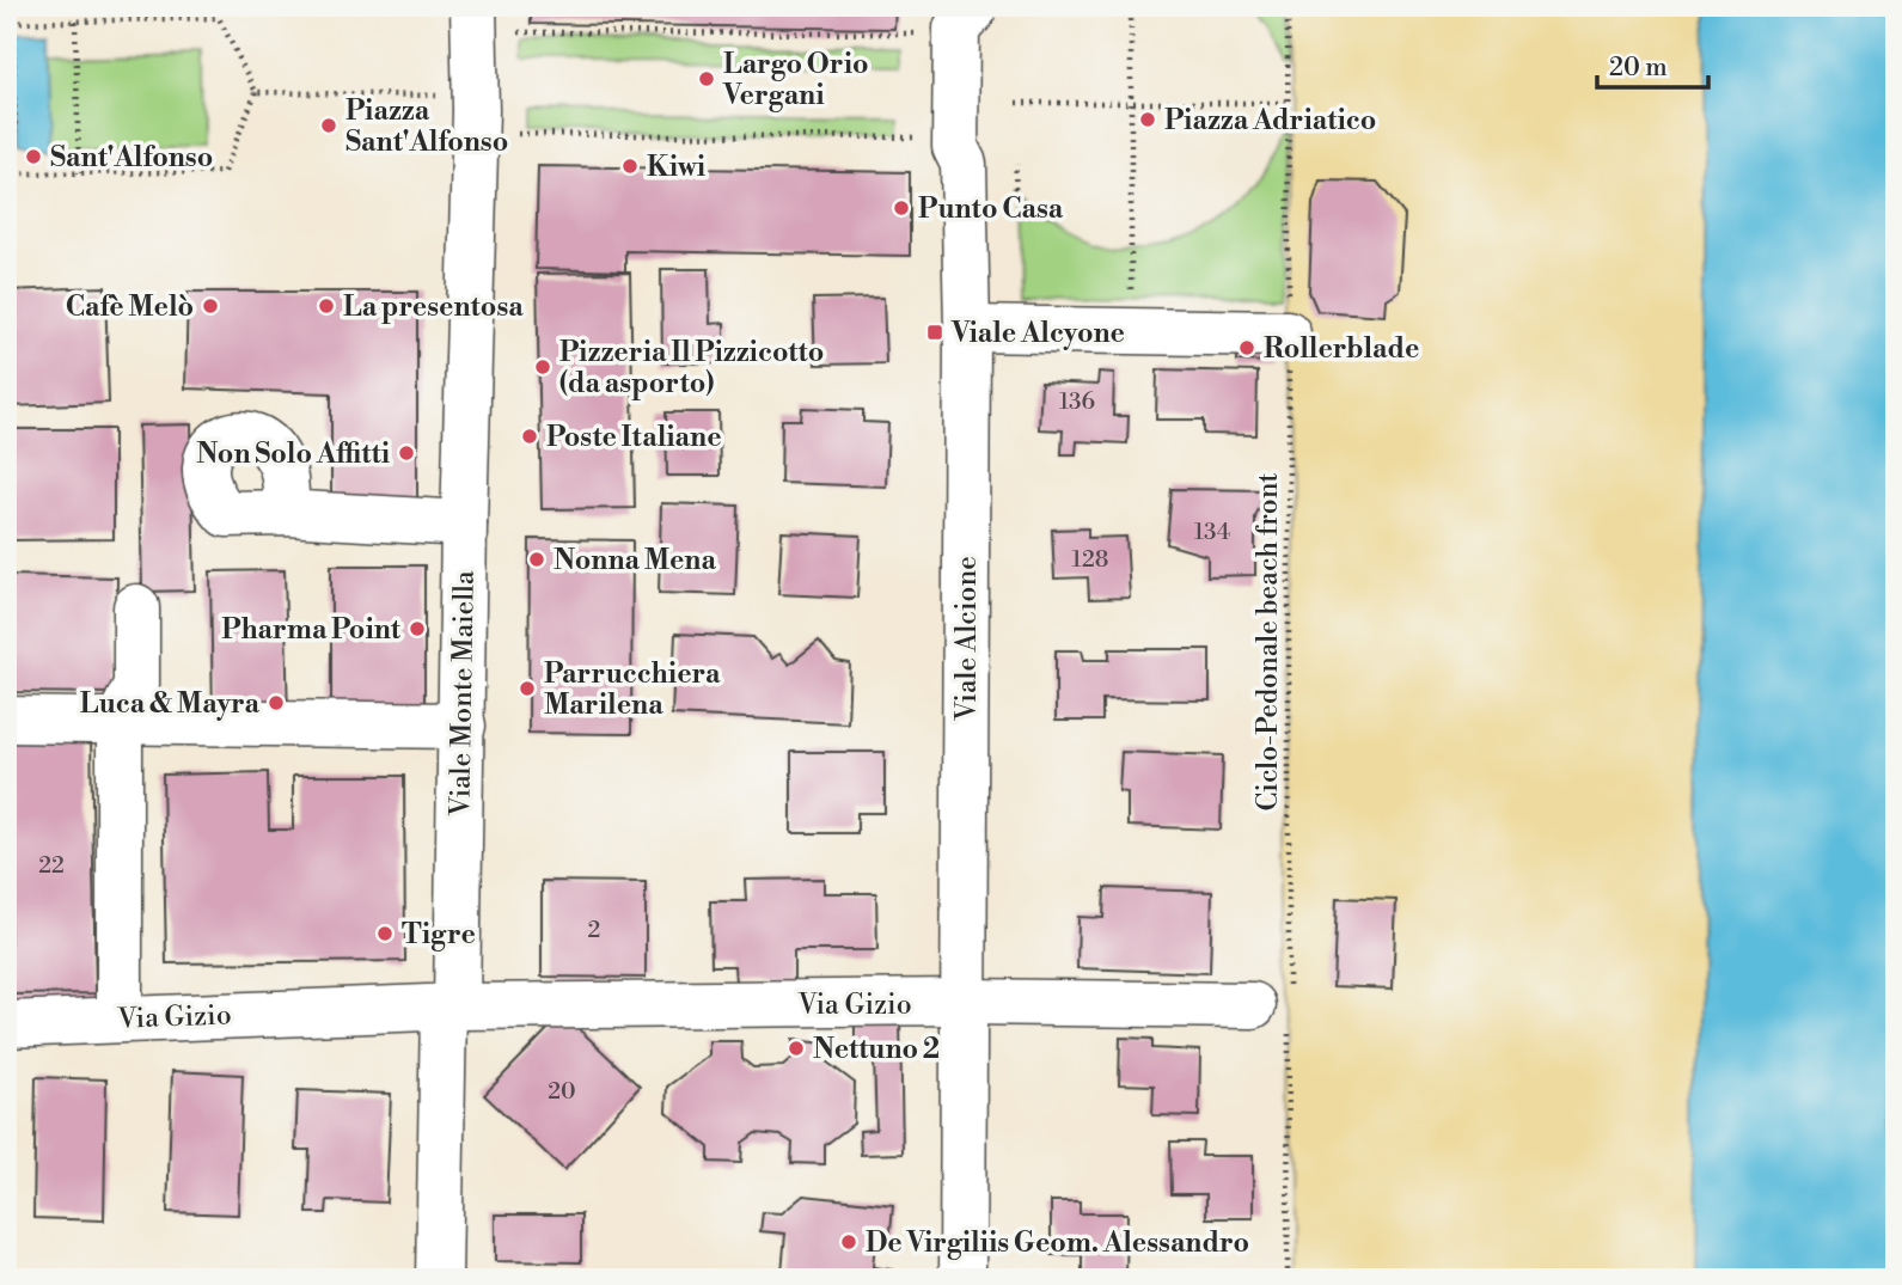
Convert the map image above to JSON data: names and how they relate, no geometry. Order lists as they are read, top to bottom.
{
  "streets": {
    "street": ["Viale Alcione", "Viale Monte Maiella", "Via Gizio"],
    "path": ["Ciclo-Pedonale beach front"]
  },
  "crossings": [
    ["Viale Alcione", "Via Gizio"],
    ["Ciclo-Pedonale beach front", "Via Gizio"],
    ["Viale Monte Maiella", "Via Gizio"]
  ],
  "places": {
    "other": [
      "Largo Orio Vergani",
      "Piazza Adriatico",
      "Piazza Sant'Alfonso",
      "Sant'Alfonso",
      "Kiwi",
      "Punto Casa",
      "Cafè Melò",
      "La presentosa",
      "Rollerblade",
      "Pizzeria Il Pizzicotto (da asporto)",
      "Poste Italiane",
      "Non Solo Affitti",
      "Nonna Mena",
      "Pharma Point",
      "Parrucchiera Marilena",
      "Luca & Mayra",
      "Tigre",
      "Nettuno 2",
      "De Virgiliis Geom. Alessandro"
    ],
    "transit": ["Viale Alcyone"]
  },
  "house_numbers": [
    "136",
    "134",
    "128",
    "22",
    "2",
    "20"
  ],
  "scale_bar": "20 m"
}
